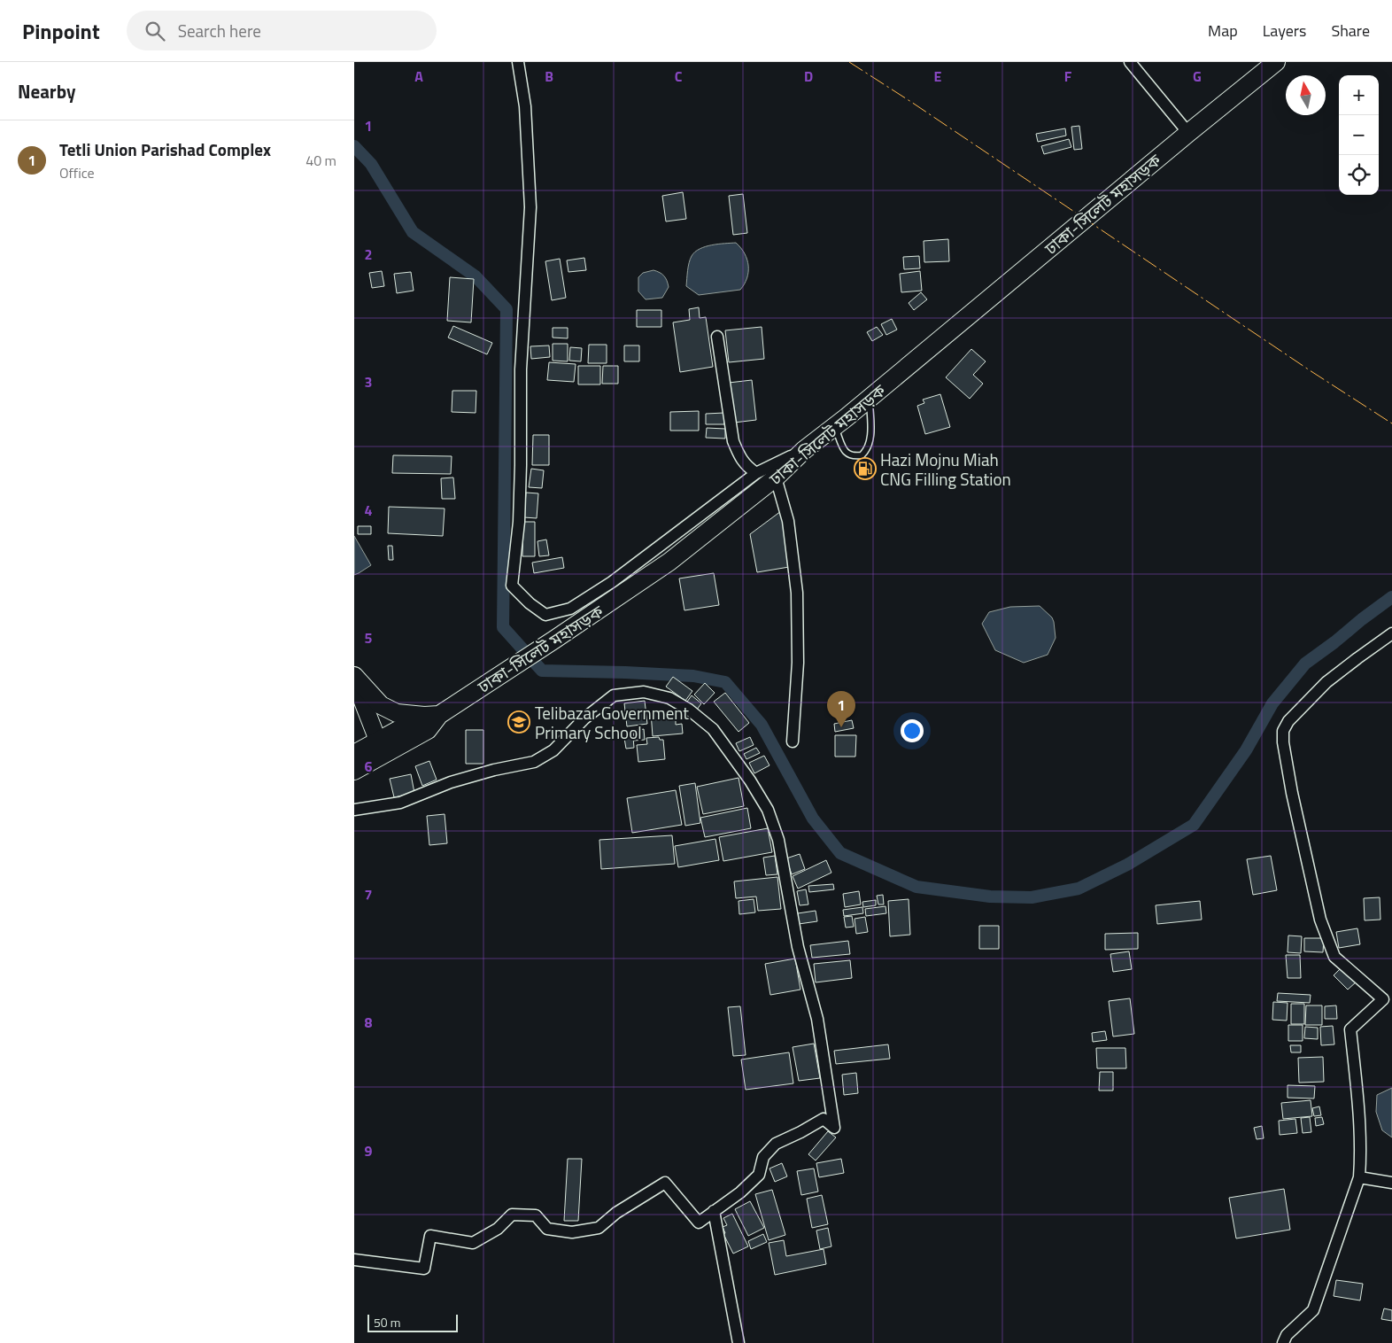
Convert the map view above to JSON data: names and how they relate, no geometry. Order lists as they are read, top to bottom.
{
  "streets": {
    "highway": ["ঢাকা-সিলেট মহাসড়ক"]
  },
  "places": {
    "fuel station": ["Hazi Mojnu Miah CNG Filling Station"],
    "school or university": ["Telibazar Government Primary School"]
  },
  "scale_bar": "50 m",
  "north": "top",
  "page": {
    "header": "Pinpoint",
    "search": "Search here",
    "nav": ["Map", "Layers", "Share"],
    "heading": "Nearby",
    "map_buttons": ["+", "−"],
    "list": [
      {
        "mark": "1",
        "name": "Tetli Union Parishad Complex",
        "note": "Office",
        "value": "40 m"
      }
    ],
    "pins": "1",
    "scale": "50 m"
  },
  "grid": {
    "columns": [
      "A",
      "B",
      "C",
      "D",
      "E",
      "F",
      "G"
    ],
    "rows": [
      "1",
      "2",
      "3",
      "4",
      "5",
      "6",
      "7",
      "8",
      "9"
    ]
  }
}
